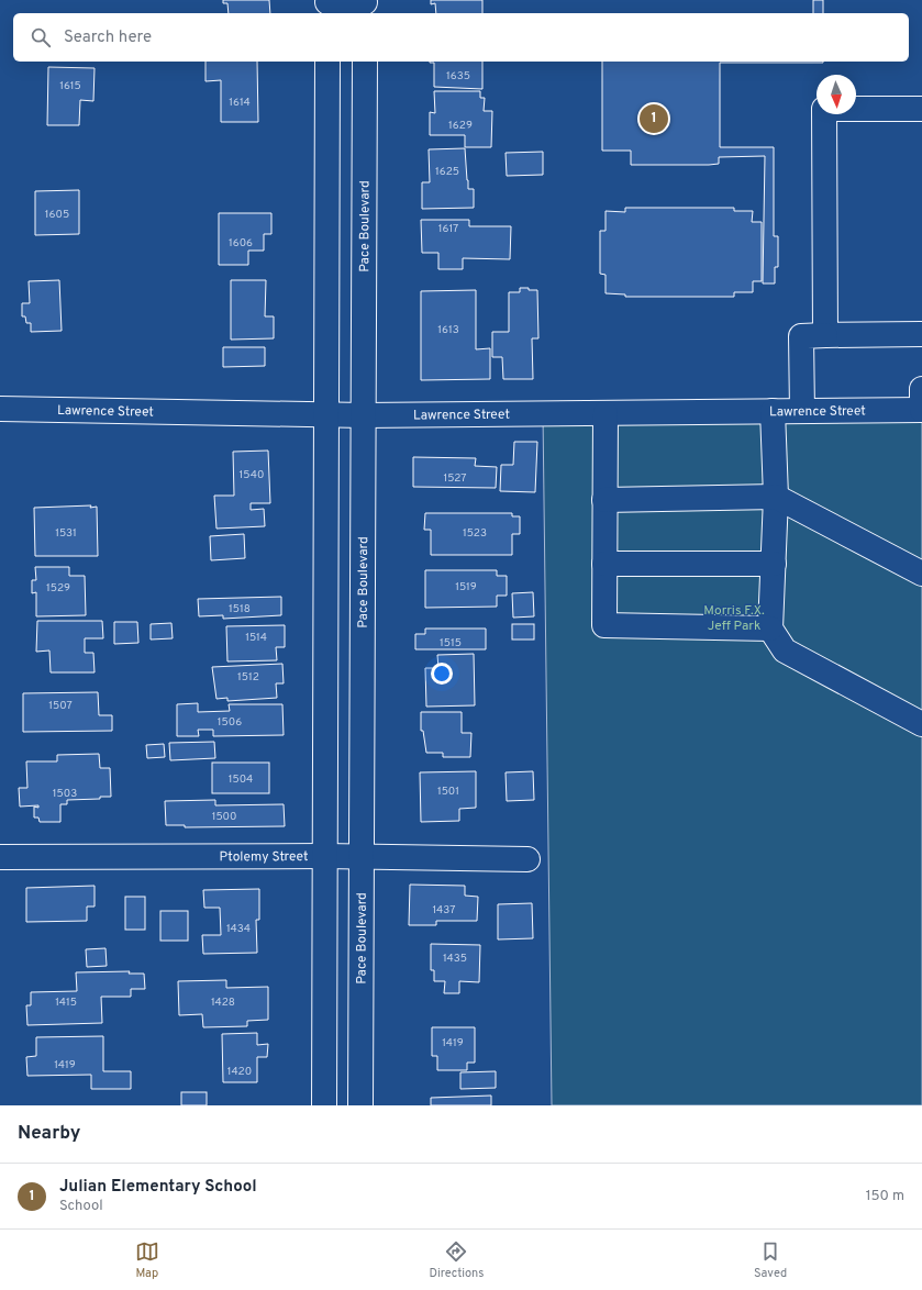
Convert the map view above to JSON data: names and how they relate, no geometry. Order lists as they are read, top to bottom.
{
  "streets": {
    "street": ["Pace Boulevard", "Lawrence Street", "Ptolemy Street"]
  },
  "crossings": [
    ["Pace Boulevard", "Lawrence Street"],
    ["Pace Boulevard", "Ptolemy Street"]
  ],
  "parks": ["Morris F.X. Jeff Park"],
  "house_numbers": [
    "1635",
    "1615",
    "1614",
    "1629",
    "1625",
    "1605",
    "1617",
    "1606",
    "1613",
    "1540",
    "1527",
    "1531",
    "1523",
    "1519",
    "1529",
    "1518",
    "1514",
    "1515",
    "1512",
    "1507",
    "1506",
    "1504",
    "1501",
    "1503",
    "1500",
    "1437",
    "1434",
    "1435",
    "1415",
    "1428",
    "1419",
    "1419",
    "1420"
  ],
  "north": "bottom",
  "page": {
    "search": "Search here",
    "pins": "1",
    "heading": "Nearby",
    "list": [
      {
        "mark": "1",
        "name": "Julian Elementary School",
        "note": "School",
        "value": "150 m"
      }
    ],
    "nav": ["Map", "Directions", "Saved"]
  }
}
